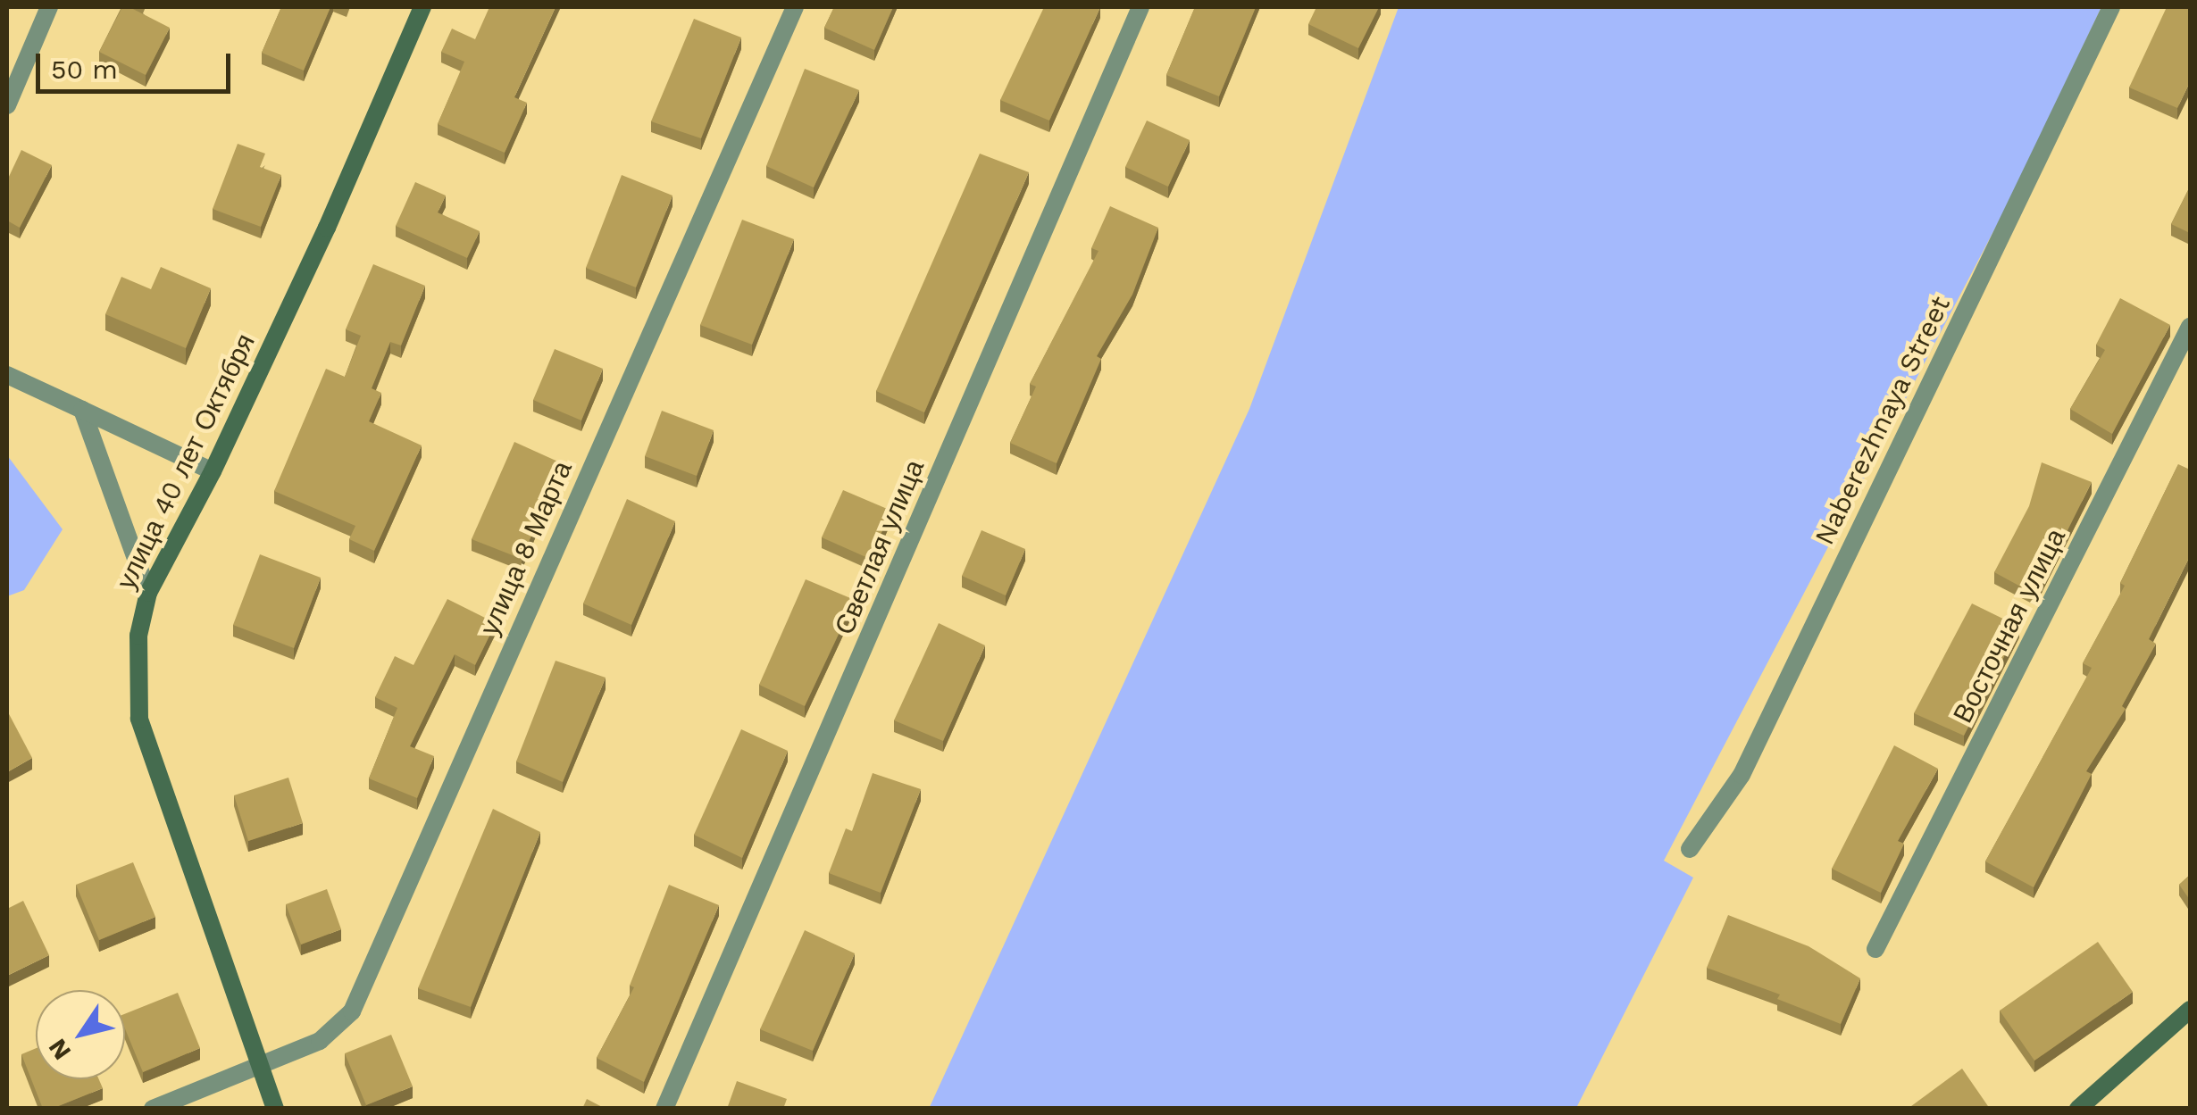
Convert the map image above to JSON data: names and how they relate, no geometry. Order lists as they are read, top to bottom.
{
  "streets": {
    "main road": ["улица 40 лет Октября"],
    "street": [
      "Naberezhnaya Street",
      "Светлая улица",
      "улица 8 Марта",
      "Восточная улица"
    ]
  },
  "crossings": [
    ["улица 40 лет Октября", "улица 8 Марта"]
  ],
  "scale_bar": "50 m",
  "north": "bottom left"
}
